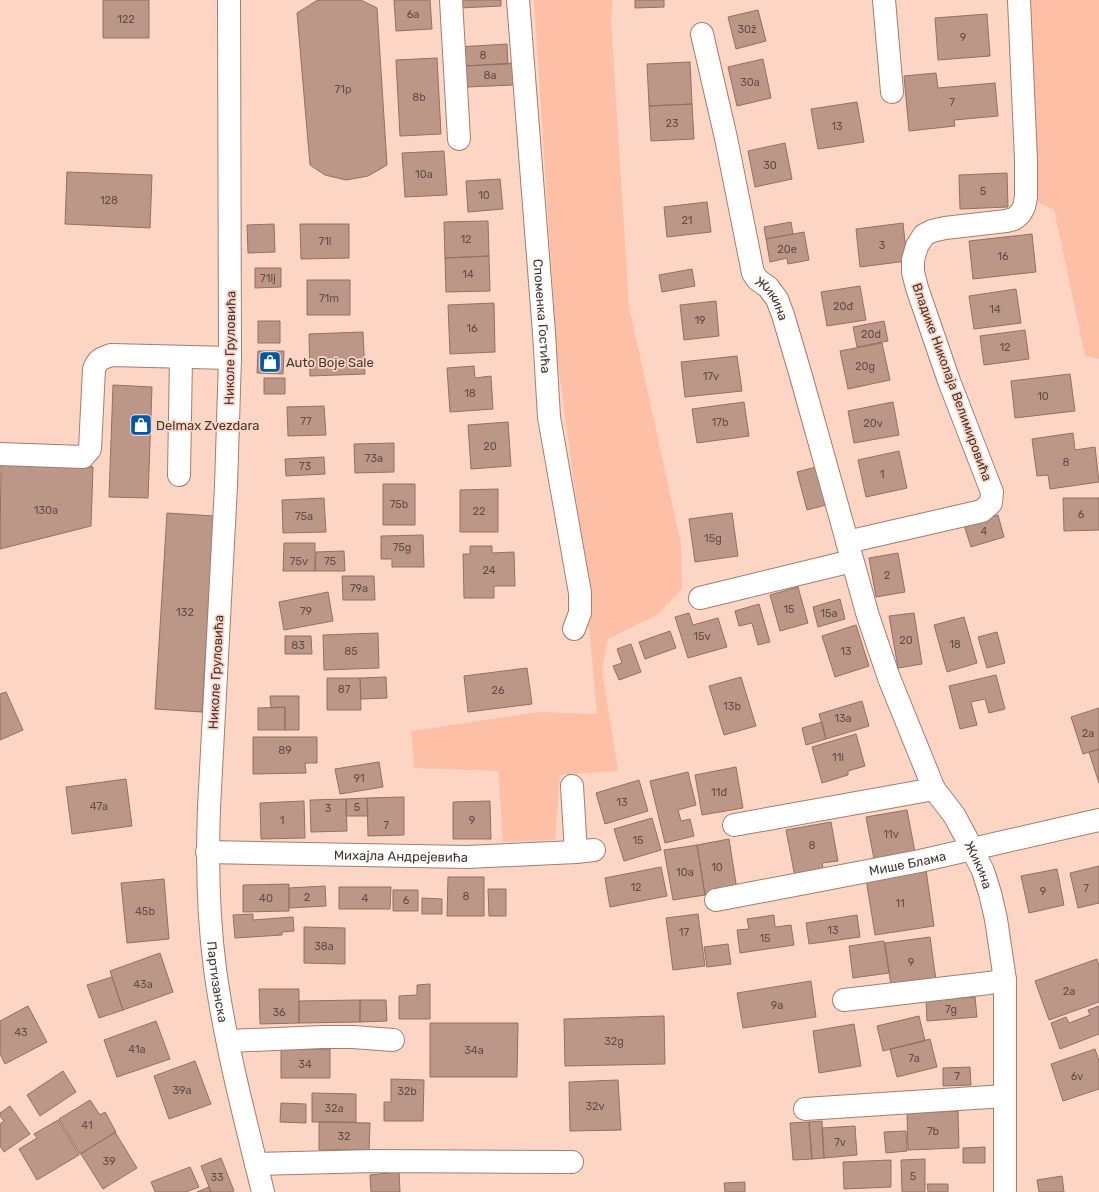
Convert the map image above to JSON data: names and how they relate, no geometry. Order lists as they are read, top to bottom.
{
  "streets": {
    "street": [
      "Жикина",
      "Споменка Гостића",
      "Николе Груловића",
      "Владике Николаја Велимировића",
      "Михајла Андрејевића",
      "Мише Блама",
      "Партизанска"
    ]
  },
  "crossings": [
    ["Жикина", "Владике Николаја Велимировића"],
    ["Жикина", "Мише Блама"],
    ["Николе Груловића", "Партизанска"],
    ["Михајла Андрејевића", "Партизанска"]
  ],
  "places": {
    "shop": ["Auto Boje Sale", "Delmax Zvezdara"]
  },
  "house_numbers": [
    "6a",
    "122",
    "30ž",
    "9",
    "8",
    "8a",
    "30a",
    "71p",
    "8b",
    "7",
    "23",
    "13",
    "30",
    "10a",
    "5",
    "10",
    "128",
    "21",
    "12",
    "71l",
    "3",
    "20e",
    "16",
    "14",
    "71lj",
    "71m",
    "20đ",
    "14",
    "19",
    "16",
    "20d",
    "12",
    "20g",
    "17v",
    "18",
    "10",
    "77",
    "17b",
    "20v",
    "20",
    "73a",
    "8",
    "73",
    "1",
    "75b",
    "130a",
    "22",
    "6",
    "75a",
    "4",
    "15g",
    "75g",
    "75v",
    "75",
    "24",
    "2",
    "79a",
    "15",
    "79",
    "132",
    "15a",
    "15v",
    "20",
    "18",
    "83",
    "85",
    "13",
    "87",
    "26",
    "13b",
    "13a",
    "2a",
    "89",
    "11i",
    "91",
    "11đ",
    "13",
    "47a",
    "5",
    "3",
    "1",
    "9",
    "7",
    "11v",
    "15",
    "8",
    "10",
    "10a",
    "12",
    "7",
    "9",
    "8",
    "2",
    "40",
    "4",
    "6",
    "11",
    "45b",
    "13",
    "17",
    "15",
    "38a",
    "9",
    "43a",
    "2a",
    "9a",
    "7g",
    "36",
    "43",
    "32g",
    "41a",
    "34a",
    "7a",
    "34",
    "7",
    "6v",
    "39a",
    "32b",
    "32v",
    "32a",
    "41",
    "7b",
    "32",
    "7v",
    "39",
    "5",
    "33"
  ]
}
